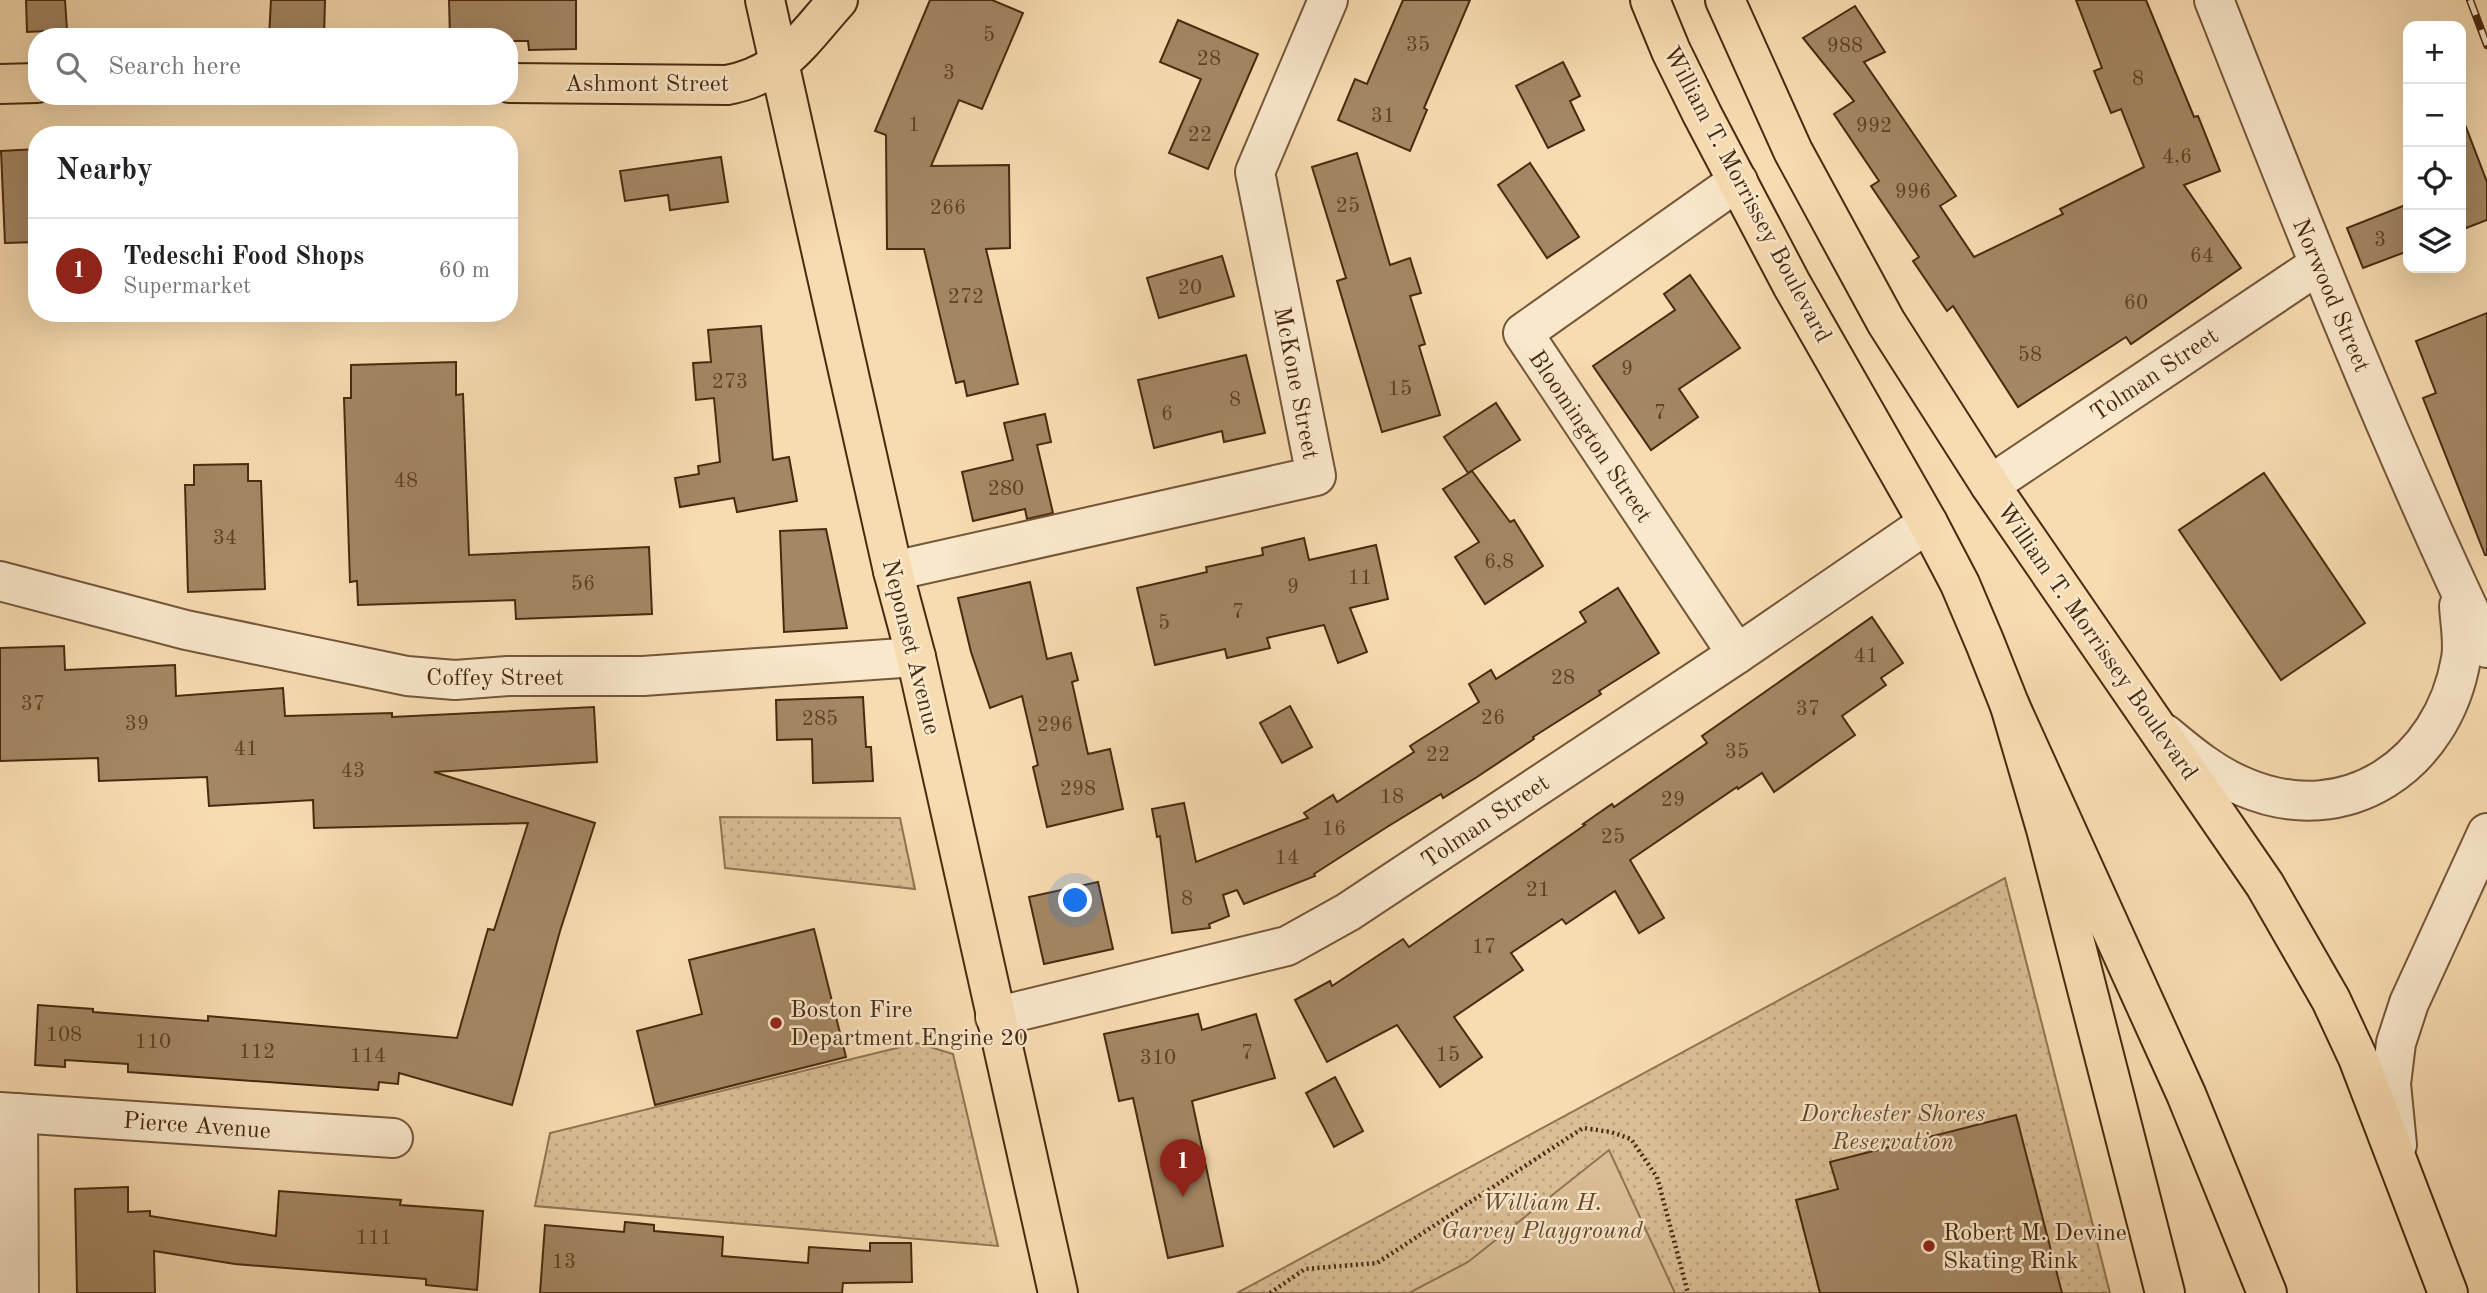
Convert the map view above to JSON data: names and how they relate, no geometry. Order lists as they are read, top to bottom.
{
  "streets": {
    "main road": ["Ashmont Street", "William T. Morrissey Boulevard", "Neponset Avenue"],
    "street": [
      "Norwood Street",
      "Tolman Street",
      "McKone Street",
      "Bloomington Street",
      "Coffey Street",
      "Pierce Avenue"
    ]
  },
  "crossings": [
    ["Ashmont Street", "Neponset Avenue"],
    ["William T. Morrissey Boulevard", "Norwood Street"],
    ["William T. Morrissey Boulevard", "Tolman Street"],
    ["William T. Morrissey Boulevard", "Bloomington Street"],
    ["Norwood Street", "Tolman Street"],
    ["Tolman Street", "Bloomington Street"],
    ["Tolman Street", "Neponset Avenue"],
    ["McKone Street", "Neponset Avenue"],
    ["Neponset Avenue", "Coffey Street"]
  ],
  "parks": ["Dorchester Shores Reservation", "William H. Garvey Playground"],
  "places": ["Boston Fire Department Engine 20", "Robert M. Devine Skating Rink"],
  "house_numbers": [
    "5",
    "35",
    "988",
    "28",
    "3",
    "8",
    "31",
    "1",
    "992",
    "22",
    "4,6",
    "996",
    "25",
    "266",
    "3",
    "64",
    "20",
    "272",
    "60",
    "58",
    "9",
    "273",
    "15",
    "8",
    "7",
    "6",
    "48",
    "280",
    "34",
    "6,8",
    "11",
    "56",
    "9",
    "7",
    "5",
    "41",
    "28",
    "37",
    "37",
    "26",
    "285",
    "39",
    "296",
    "41",
    "35",
    "22",
    "43",
    "298",
    "18",
    "29",
    "16",
    "25",
    "14",
    "21",
    "8",
    "17",
    "108",
    "110",
    "112",
    "7",
    "15",
    "114",
    "310",
    "111",
    "13"
  ],
  "page": {
    "map_buttons": ["+", "−"],
    "search": "Search here",
    "heading": "Nearby",
    "list": [
      {
        "mark": "1",
        "name": "Tedeschi Food Shops",
        "note": "Supermarket",
        "value": "60 m"
      }
    ],
    "pins": "1"
  }
}
